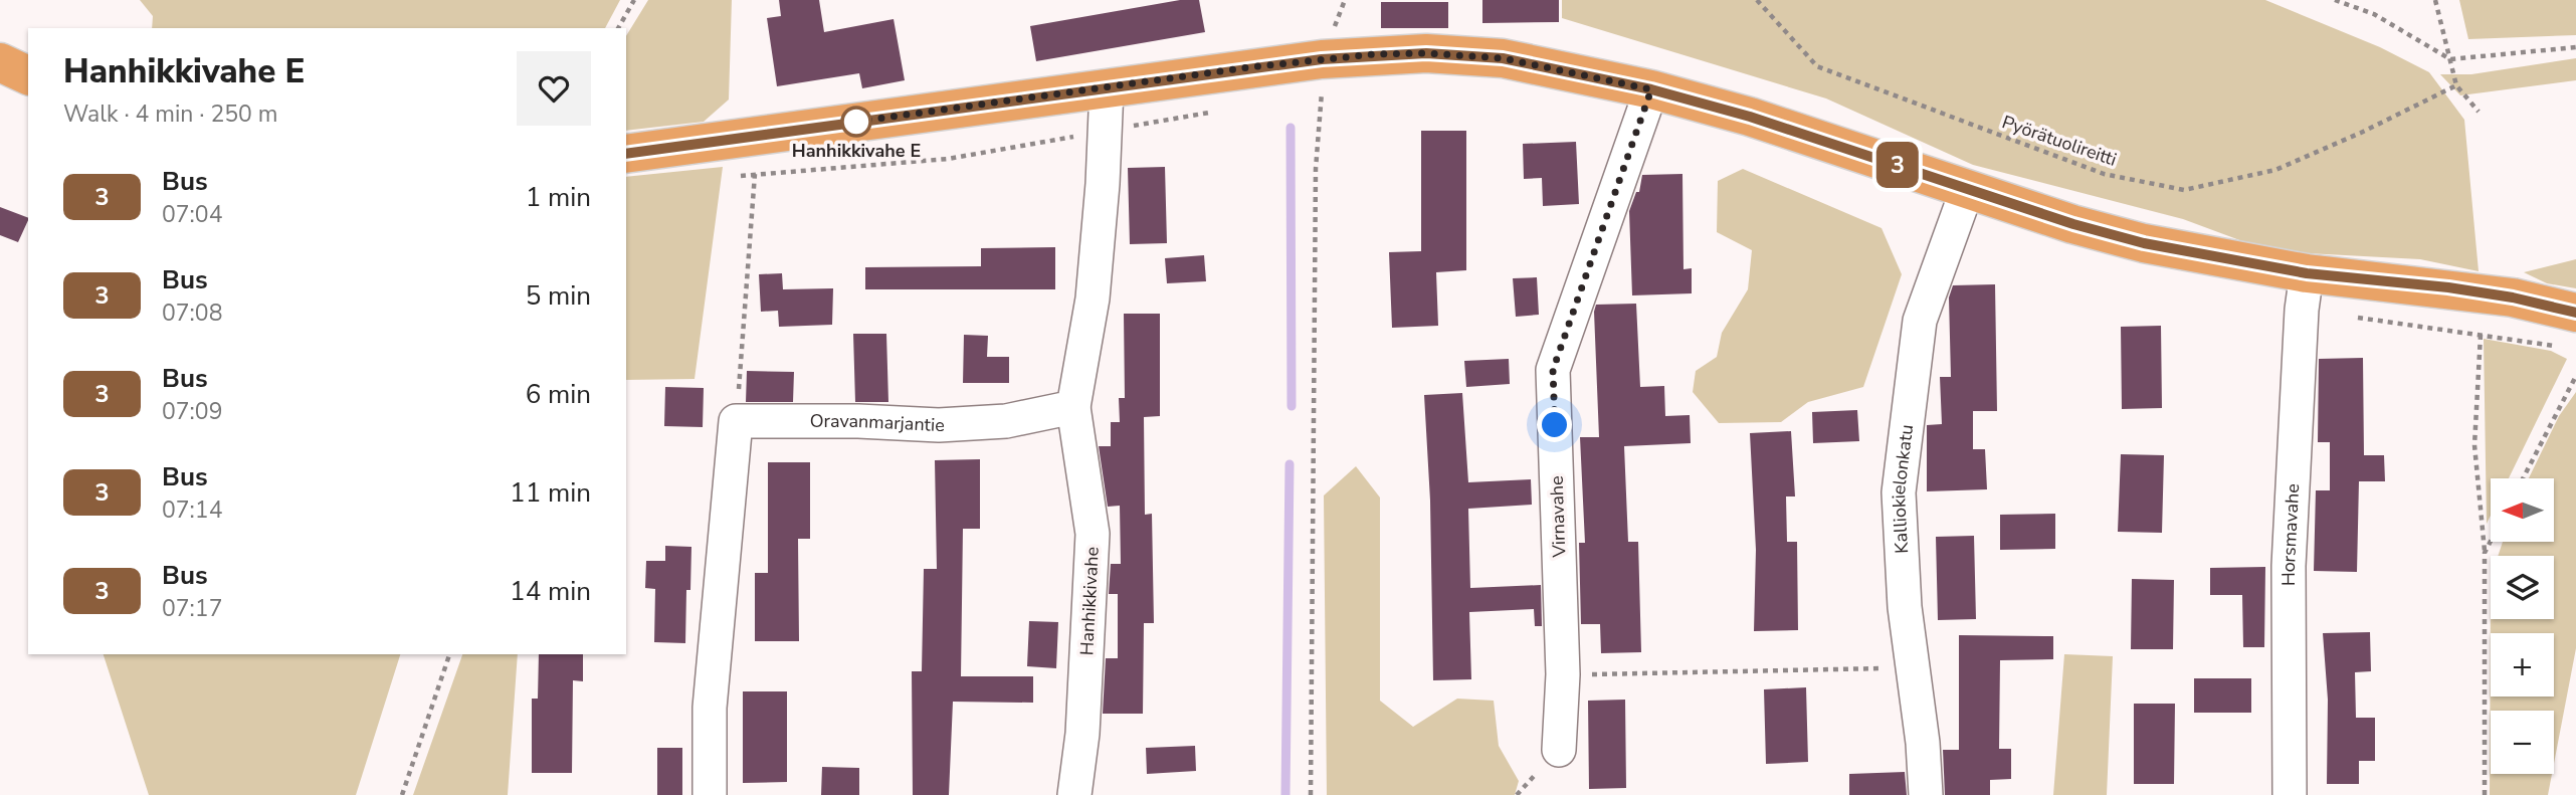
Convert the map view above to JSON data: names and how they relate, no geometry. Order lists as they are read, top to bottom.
{
  "streets": {
    "street": [
      "Oravanmarjantie",
      "Kalliokielonkatu",
      "Virnavahe",
      "Horsmavahe",
      "Hanhikkivahe"
    ],
    "path": ["Pyörätuolireitti"]
  },
  "crossings": [
    ["Oravanmarjantie", "Hanhikkivahe"]
  ],
  "places": ["Hanhikkivahe E"],
  "lines": ["bus line 3"],
  "north": "left",
  "page": {
    "on_map": "3",
    "heading": ["Hanhikkivahe E", "Walk · 4 min · 250 m"],
    "list": [
      {
        "mark": "3",
        "name": "Bus",
        "note": "07:04",
        "value": "1 min"
      },
      {
        "mark": "3",
        "name": "Bus",
        "note": "07:08",
        "value": "5 min"
      },
      {
        "mark": "3",
        "name": "Bus",
        "note": "07:09",
        "value": "6 min"
      },
      {
        "mark": "3",
        "name": "Bus",
        "note": "07:14",
        "value": "11 min"
      },
      {
        "mark": "3",
        "name": "Bus",
        "note": "07:17",
        "value": "14 min"
      }
    ],
    "map_buttons": ["+", "−"]
  }
}
